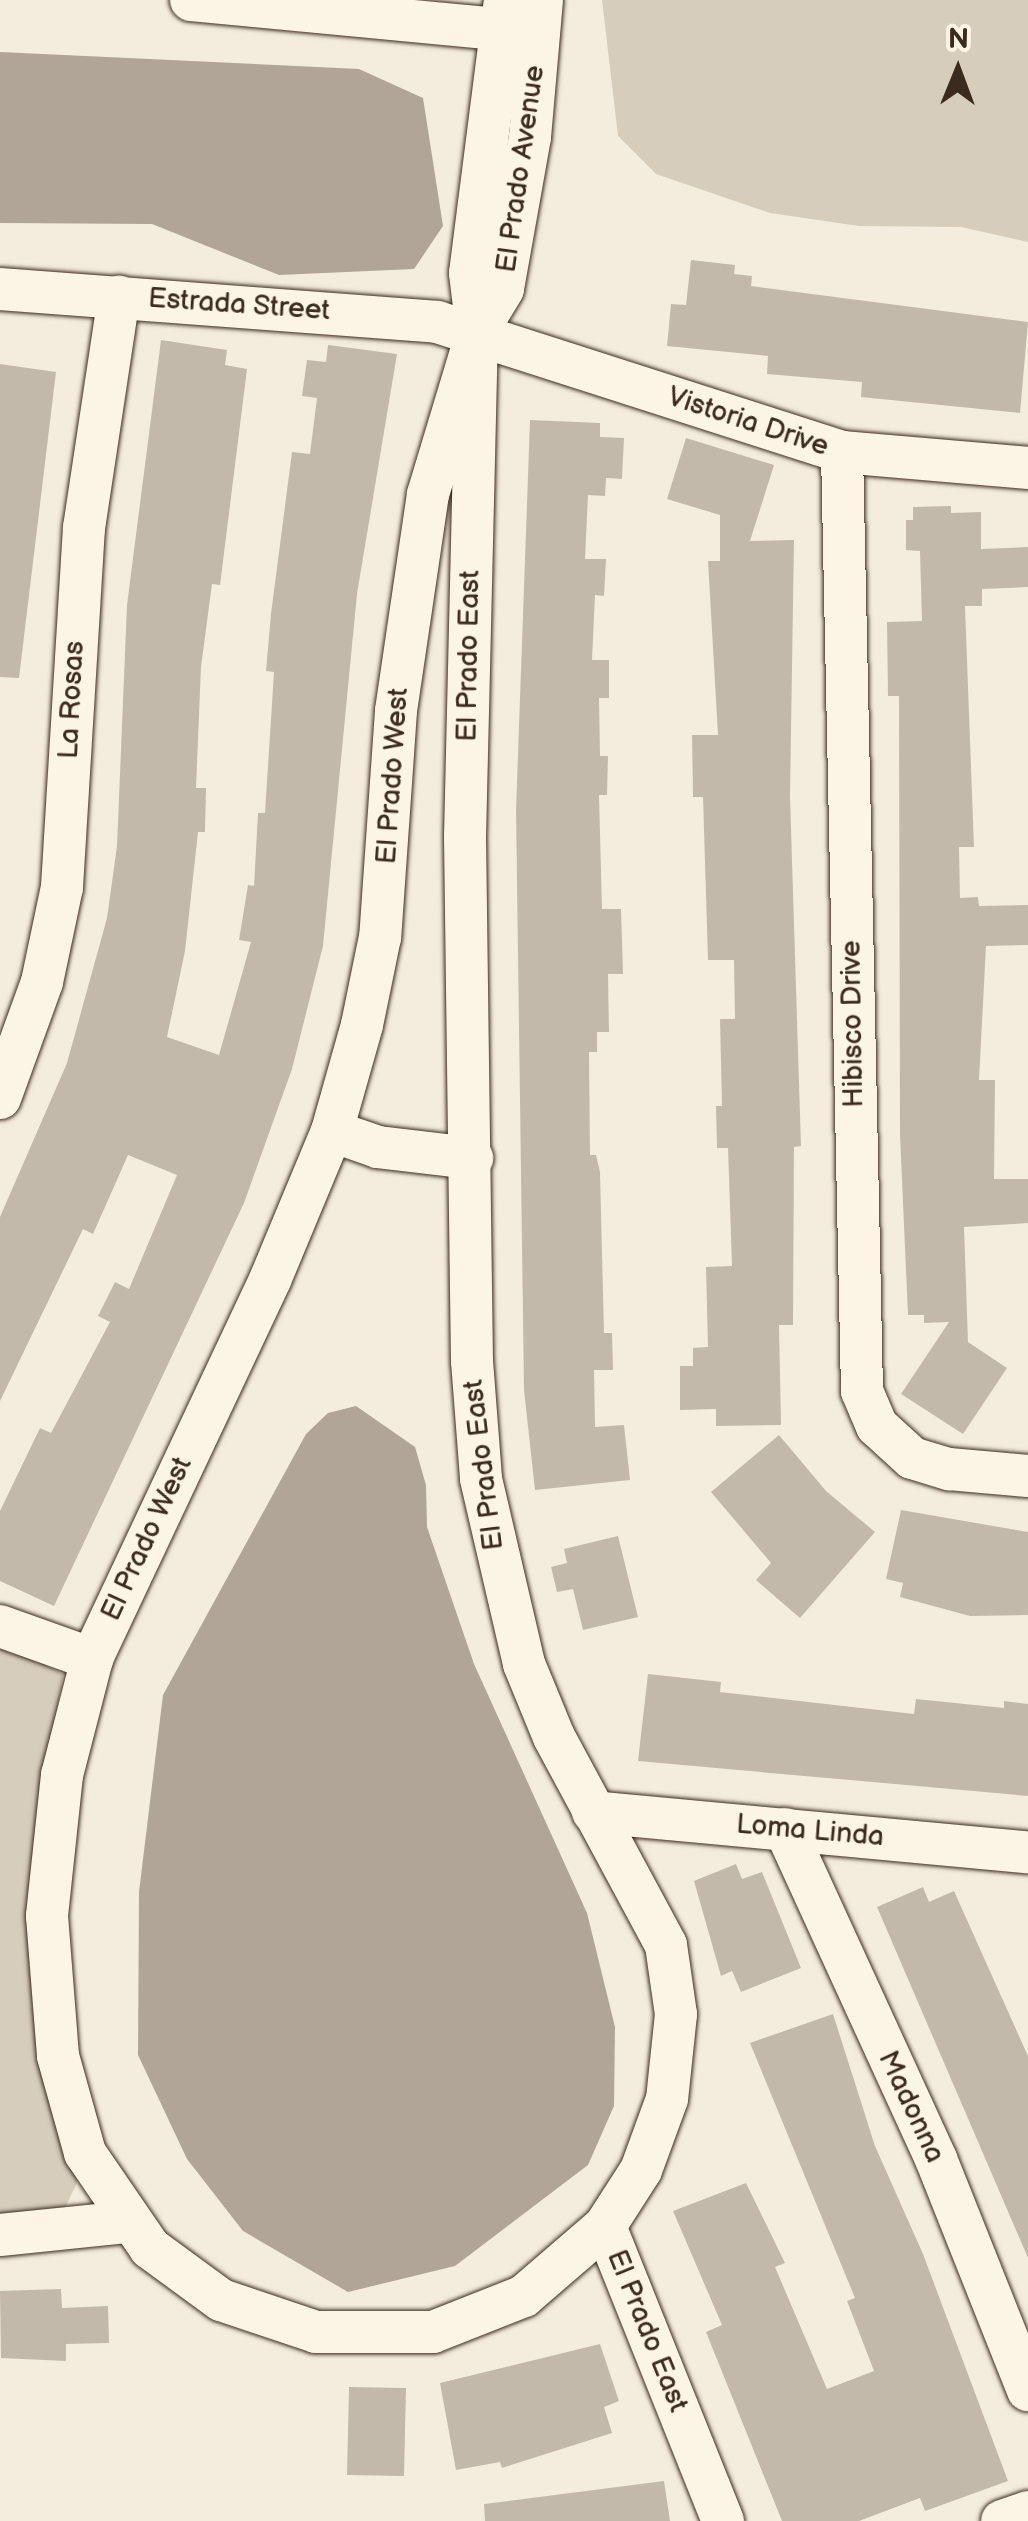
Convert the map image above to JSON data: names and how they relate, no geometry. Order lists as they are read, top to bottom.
{
  "streets": {
    "street": [
      "El Prado Avenue",
      "Estrada Street",
      "Vistoria Drive",
      "El Prado East",
      "La Rosas",
      "El Prado West",
      "Hibisco Drive",
      "Loma Linda",
      "Madonna"
    ]
  },
  "crossings": [
    ["El Prado Avenue", "Estrada Street"],
    ["El Prado Avenue", "Vistoria Drive"],
    ["El Prado Avenue", "El Prado East"],
    ["El Prado Avenue", "El Prado West"],
    ["Estrada Street", "Vistoria Drive"],
    ["Estrada Street", "El Prado East"],
    ["Estrada Street", "La Rosas"],
    ["Estrada Street", "El Prado West"],
    ["Vistoria Drive", "El Prado East"],
    ["Vistoria Drive", "El Prado West"],
    ["Vistoria Drive", "Hibisco Drive"],
    ["El Prado East", "El Prado West"],
    ["El Prado East", "Loma Linda"],
    ["Loma Linda", "Madonna"]
  ],
  "north": "top"
}
